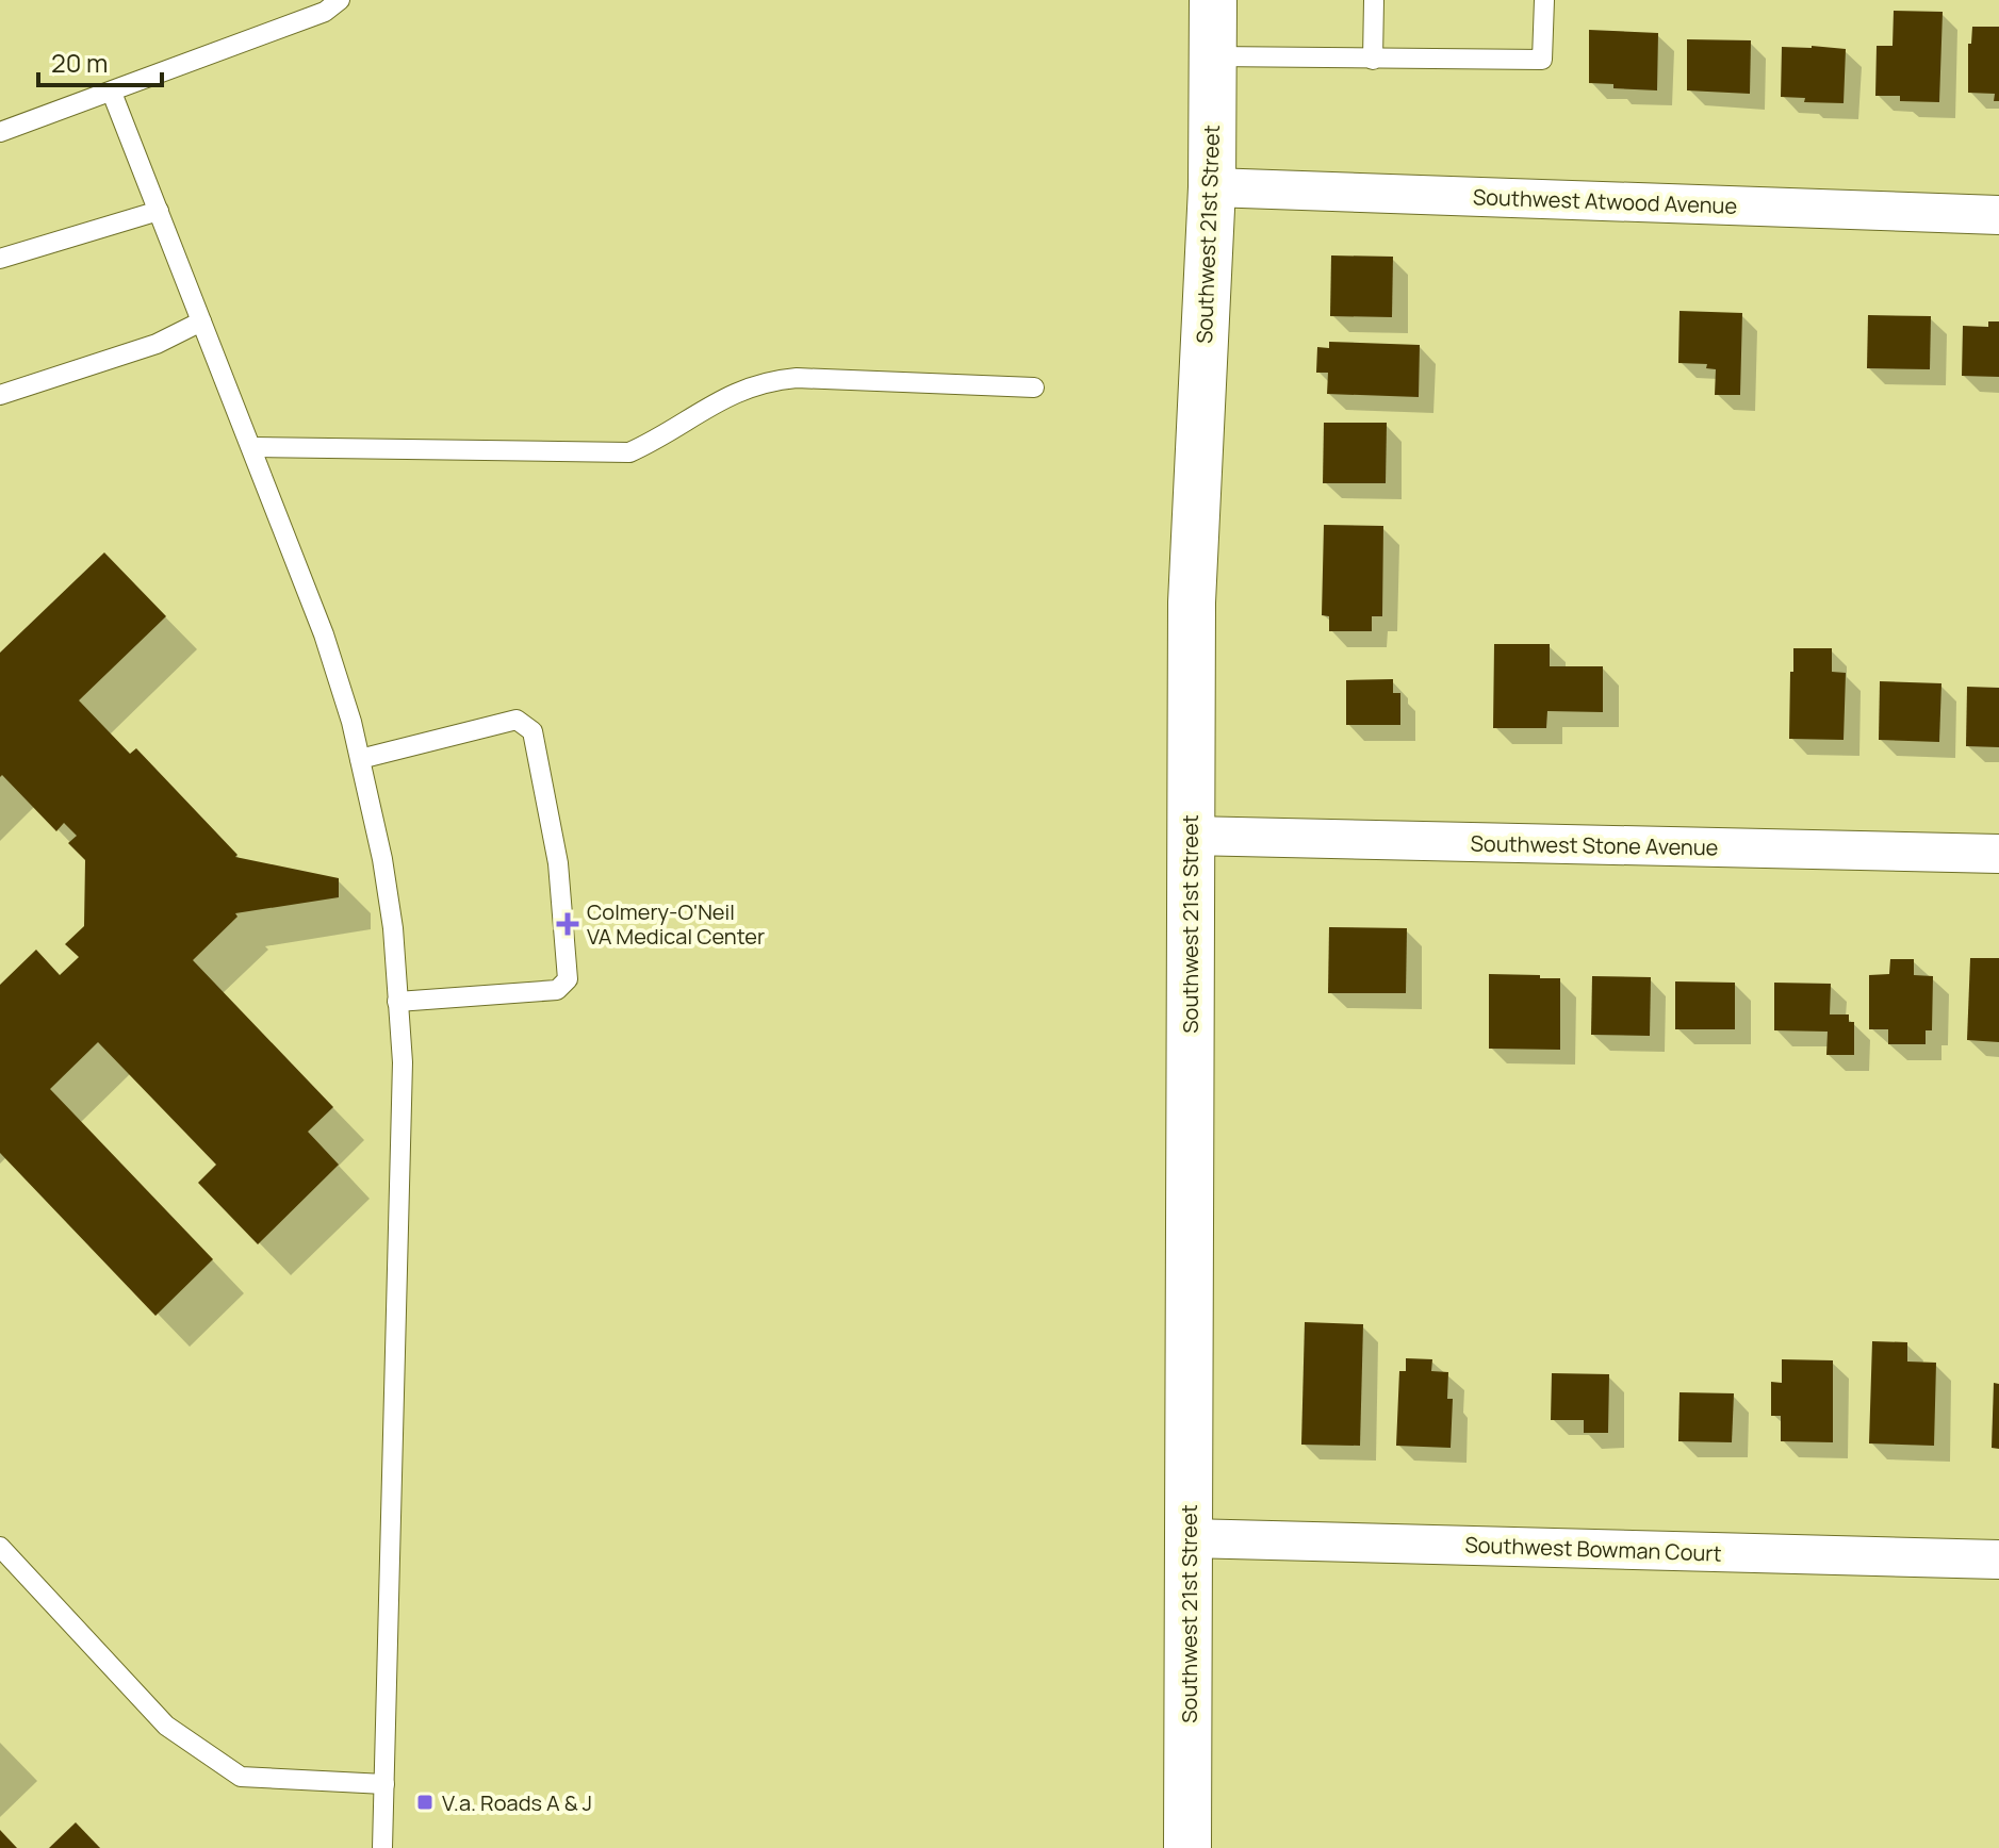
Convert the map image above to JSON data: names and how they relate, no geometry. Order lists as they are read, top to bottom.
{
  "streets": {
    "main road": ["Southwest 21st Street"],
    "street": ["Southwest Atwood Avenue", "Southwest Stone Avenue", "Southwest Bowman Court"]
  },
  "crossings": [
    ["Southwest Atwood Avenue", "Southwest 21st Street"],
    ["Southwest 21st Street", "Southwest Stone Avenue"],
    ["Southwest 21st Street", "Southwest Bowman Court"]
  ],
  "places": {
    "health": ["Colmery-O'Neil VA Medical Center"],
    "transit": ["V.a. Roads A & J"]
  },
  "scale_bar": "20 m"
}
